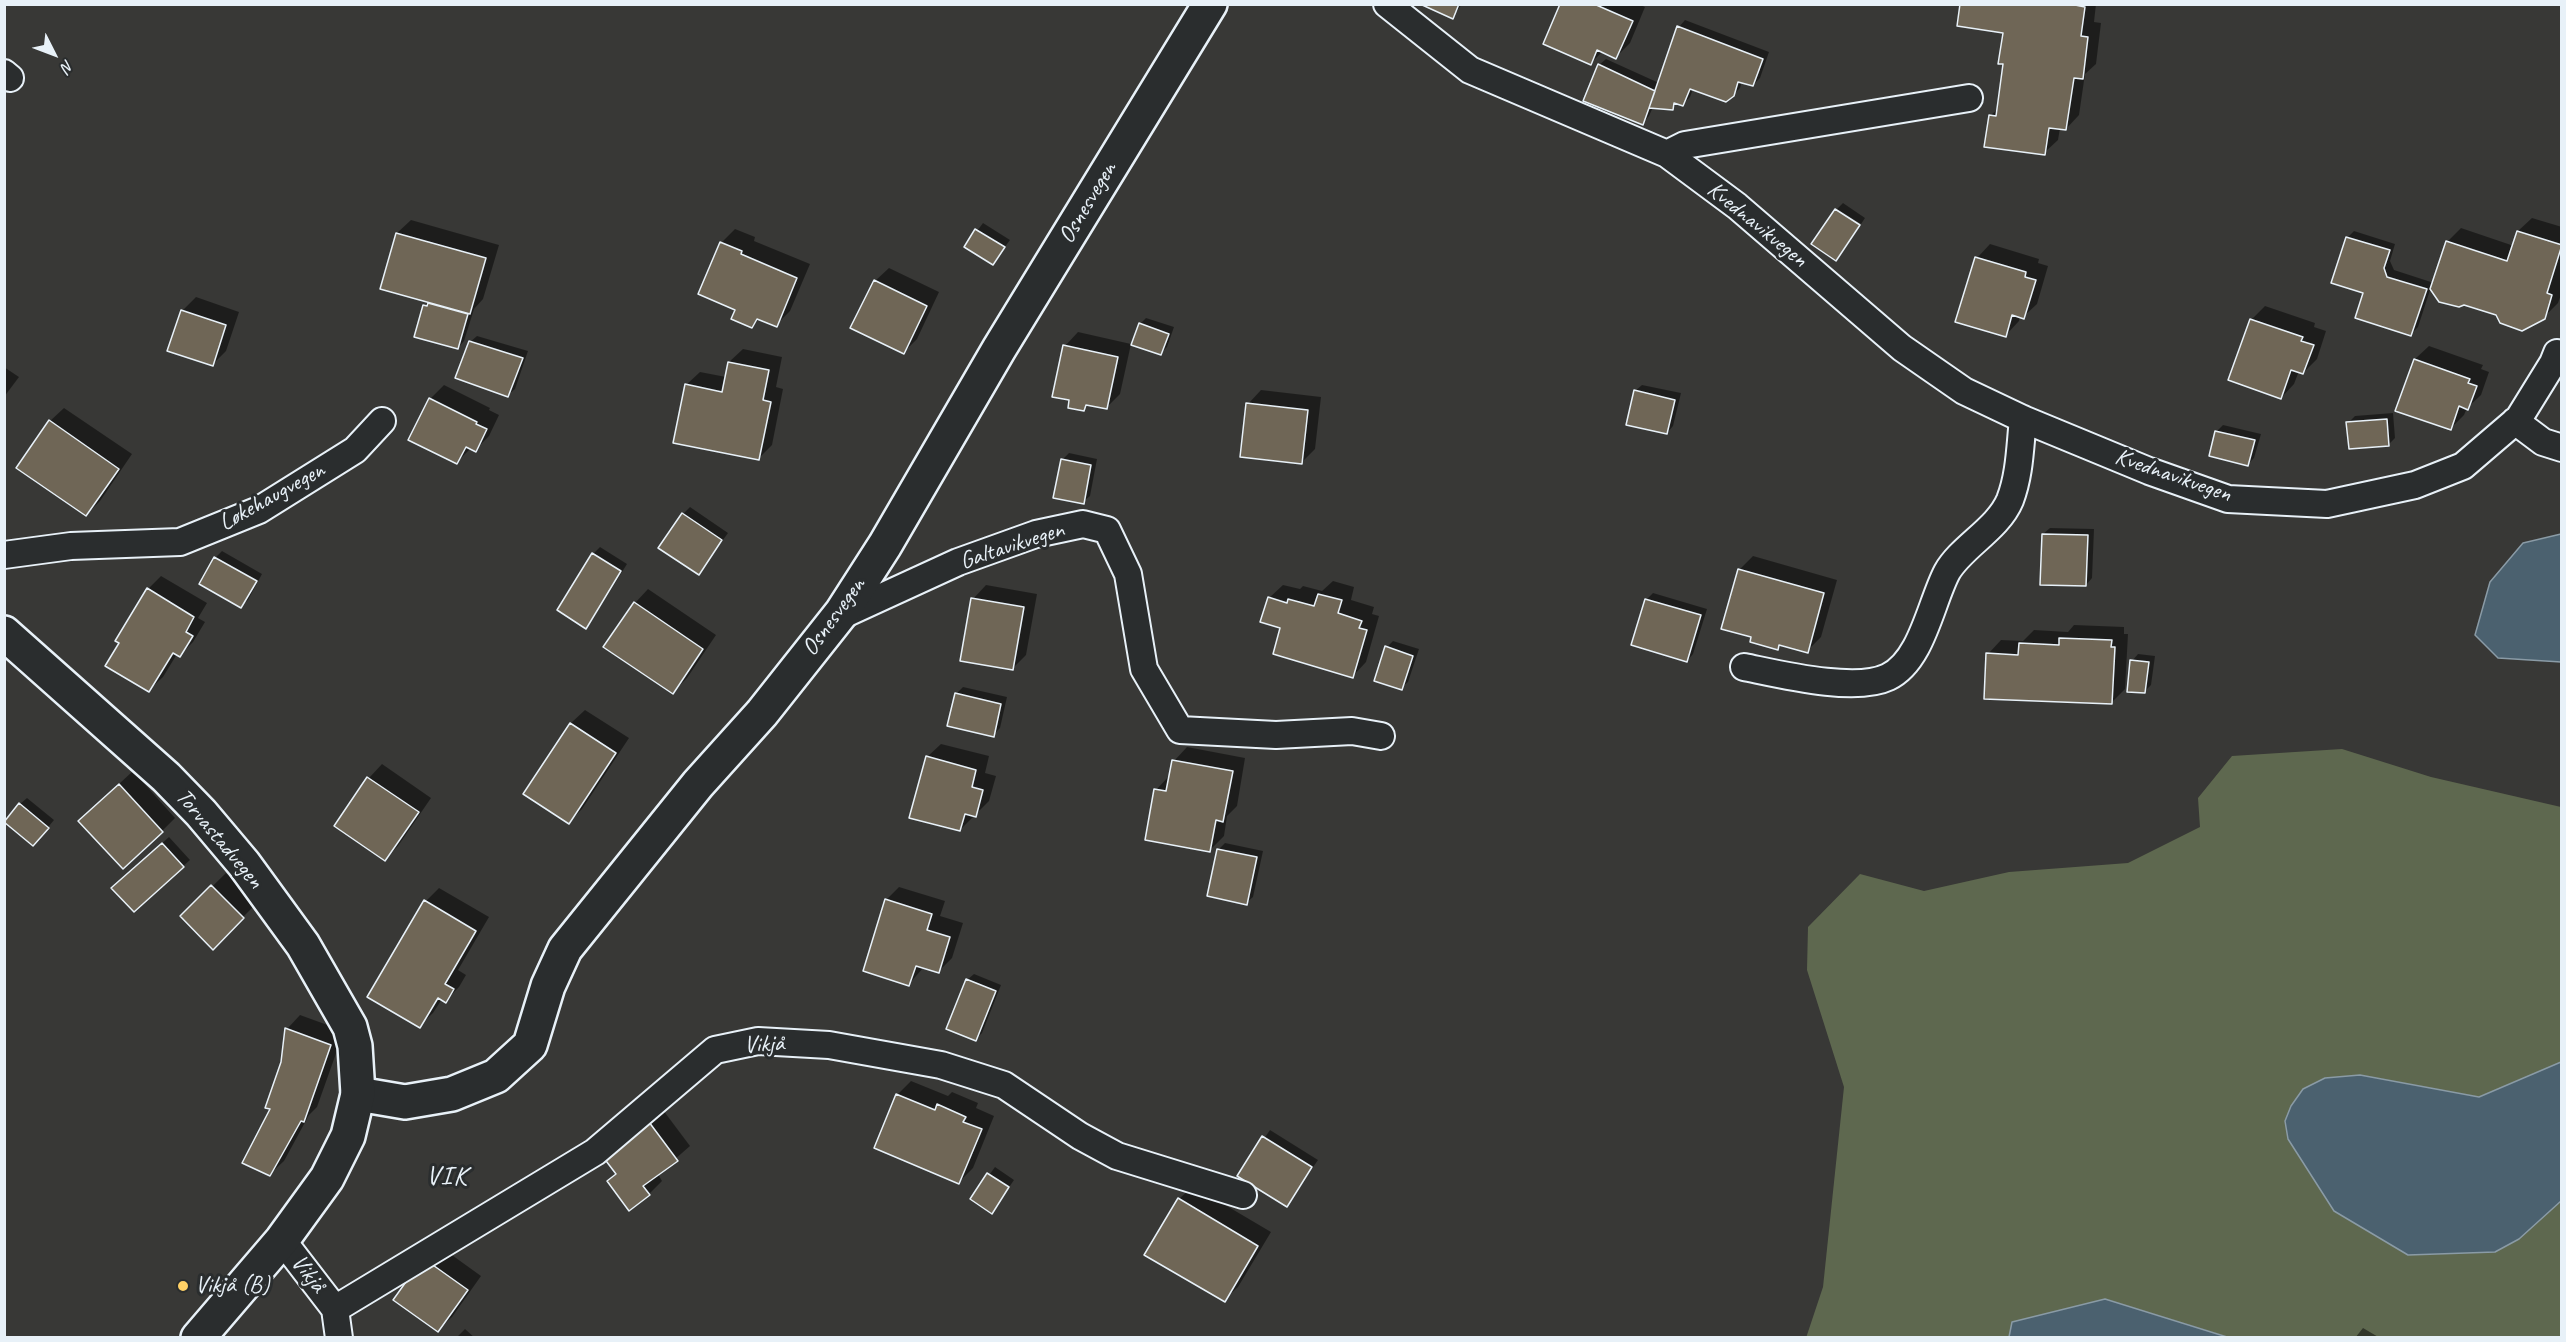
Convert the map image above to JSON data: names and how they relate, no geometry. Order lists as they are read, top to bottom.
{
  "streets": {
    "street": ["Osnesvegen", "Torvastadvegen"],
    "lane": [
      "Kvednavikvegen",
      "Løkehaugvegen",
      "Galtavikvegen",
      "Vikjå"
    ]
  },
  "crossings": [
    ["Osnesvegen", "Galtavikvegen"],
    ["Osnesvegen", "Torvastadvegen"],
    ["Torvastadvegen", "Vikjå"]
  ],
  "districts": ["VIK"],
  "places": ["Vikjå (B)"],
  "north": "bottom right"
}
